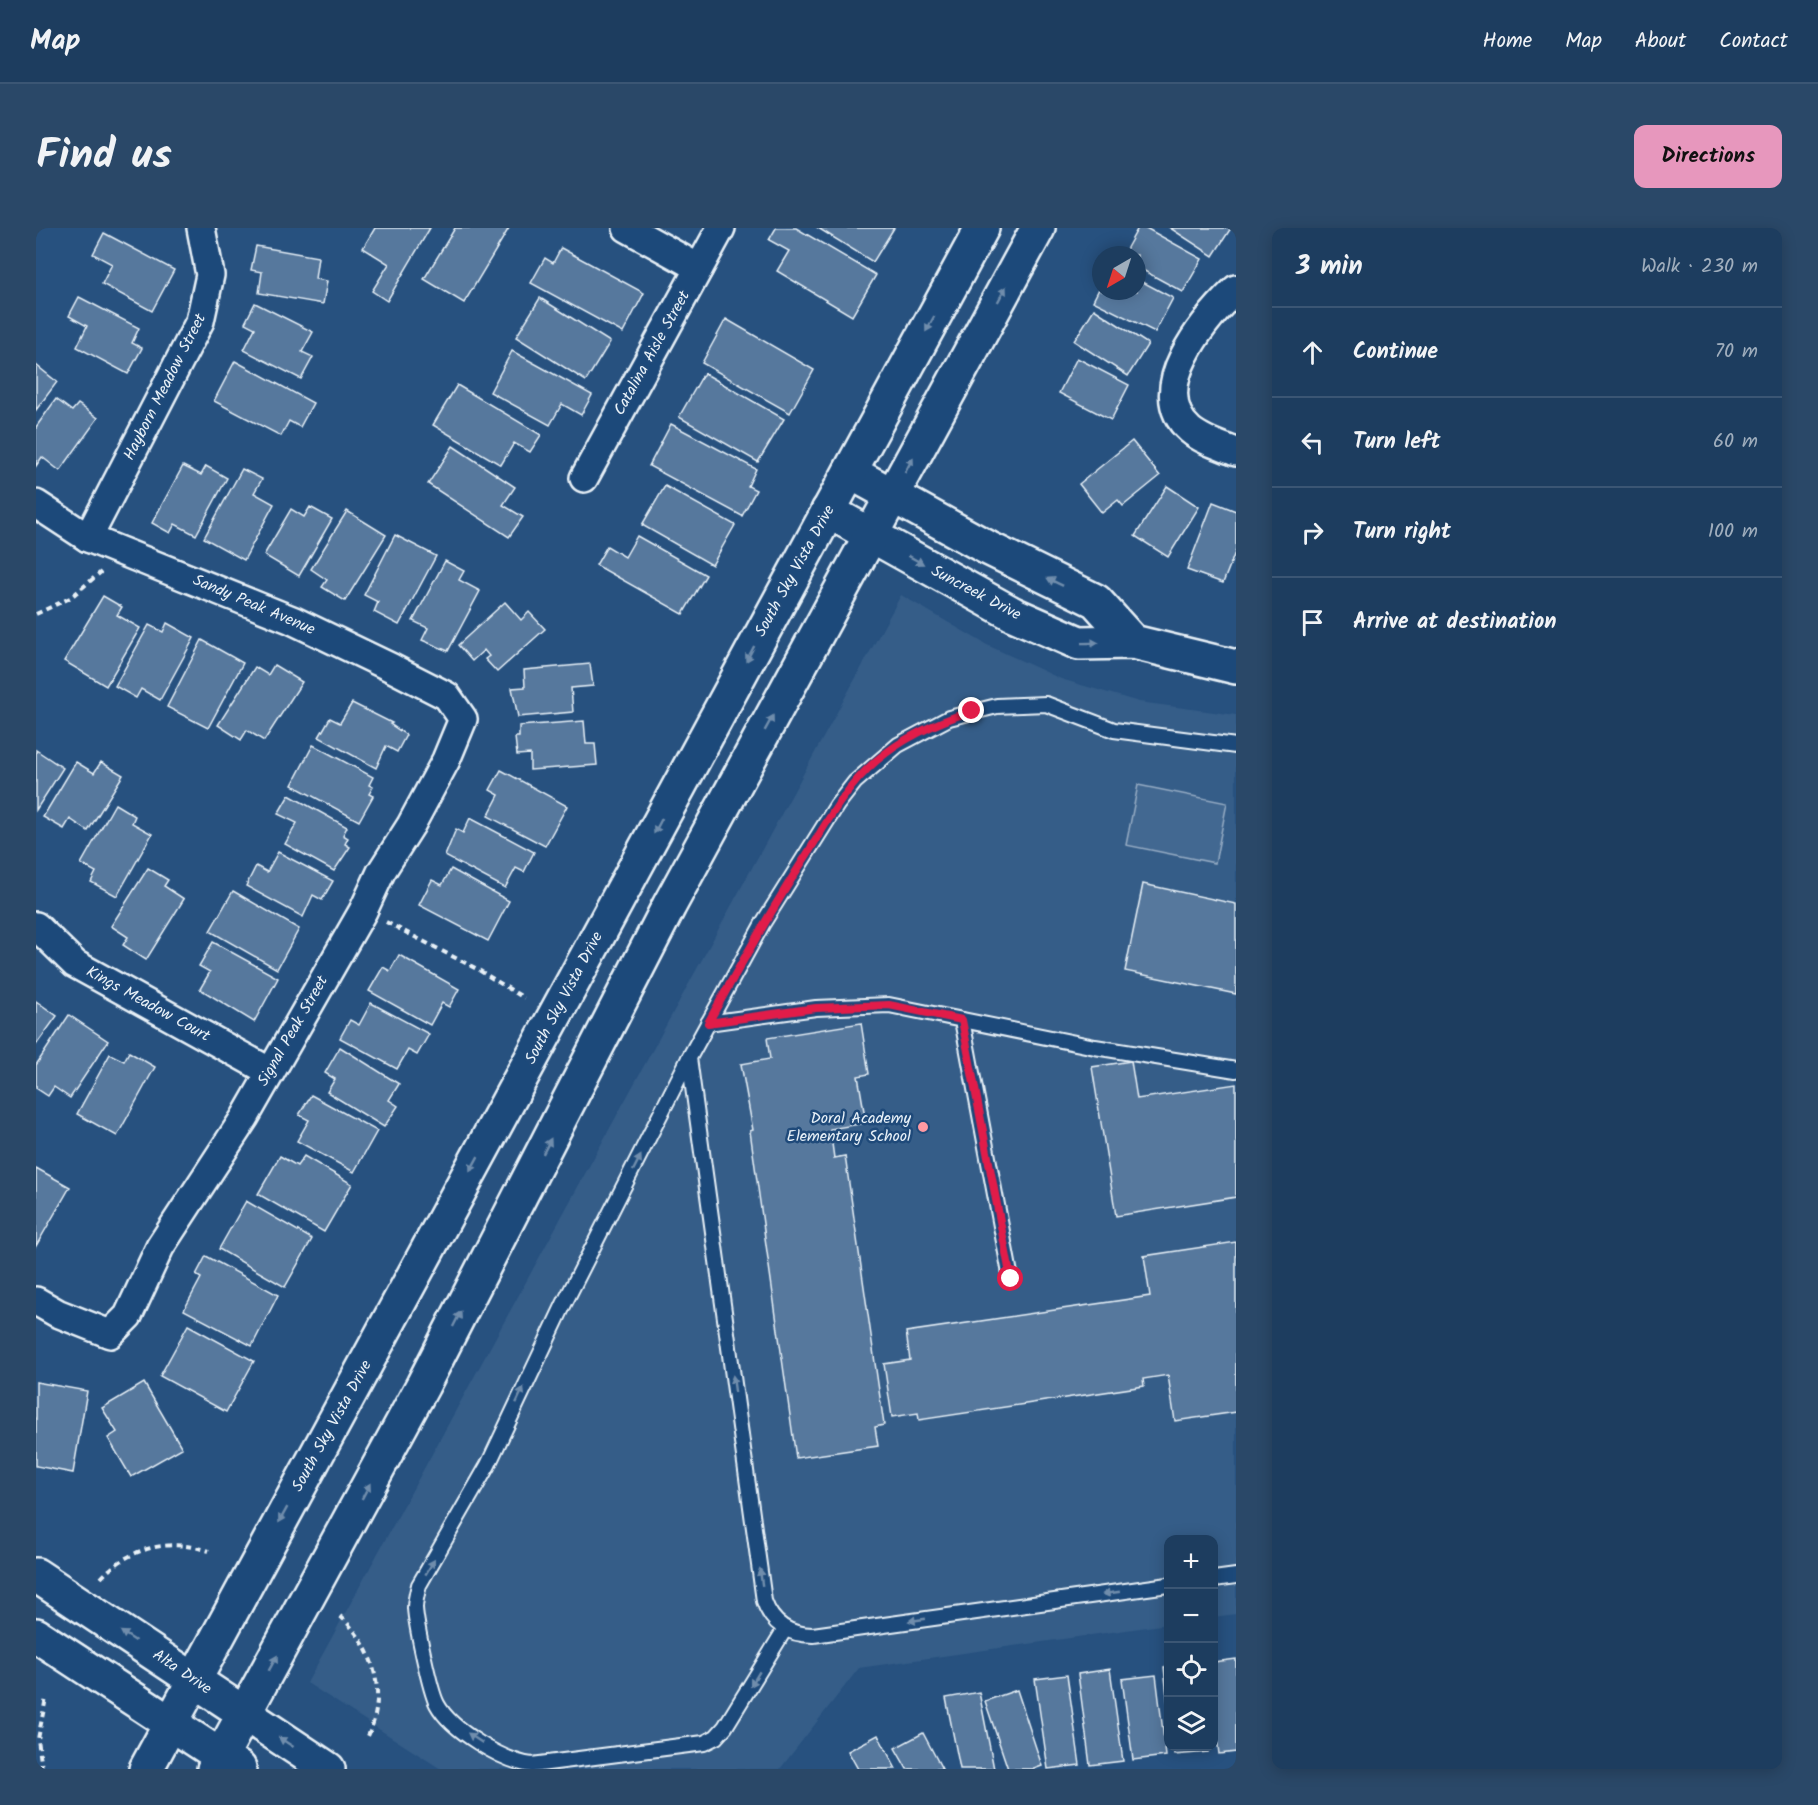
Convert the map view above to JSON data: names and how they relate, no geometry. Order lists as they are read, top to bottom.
{
  "streets": {
    "main road": ["South Sky Vista Drive", "Suncreek Drive", "Alta Drive"],
    "street": [
      "Catalina Aisle Street",
      "Hayborn Meadow Street",
      "Sandy Peak Avenue",
      "Kings Meadow Court",
      "Signal Peak Street"
    ]
  },
  "crossings": [
    ["Hayborn Meadow Street", "Sandy Peak Avenue"],
    ["South Sky Vista Drive", "Suncreek Drive"],
    ["South Sky Vista Drive", "Alta Drive"],
    ["Sandy Peak Avenue", "Signal Peak Street"],
    ["Kings Meadow Court", "Signal Peak Street"]
  ],
  "places": ["Doral Academy Elementary School"],
  "north": "bottom left",
  "page": {
    "header": "Map",
    "nav": [
      "Home",
      "Map",
      "About",
      "Contact"
    ],
    "title": "Find us",
    "buttons": "Directions",
    "heading": ["3 min", "Walk · 230 m"],
    "list": [
      ["Continue", "70 m"],
      ["Turn left", "60 m"],
      ["Turn right", "100 m"],
      "Arrive at destination"
    ],
    "map_buttons": ["+", "−"]
  }
}
